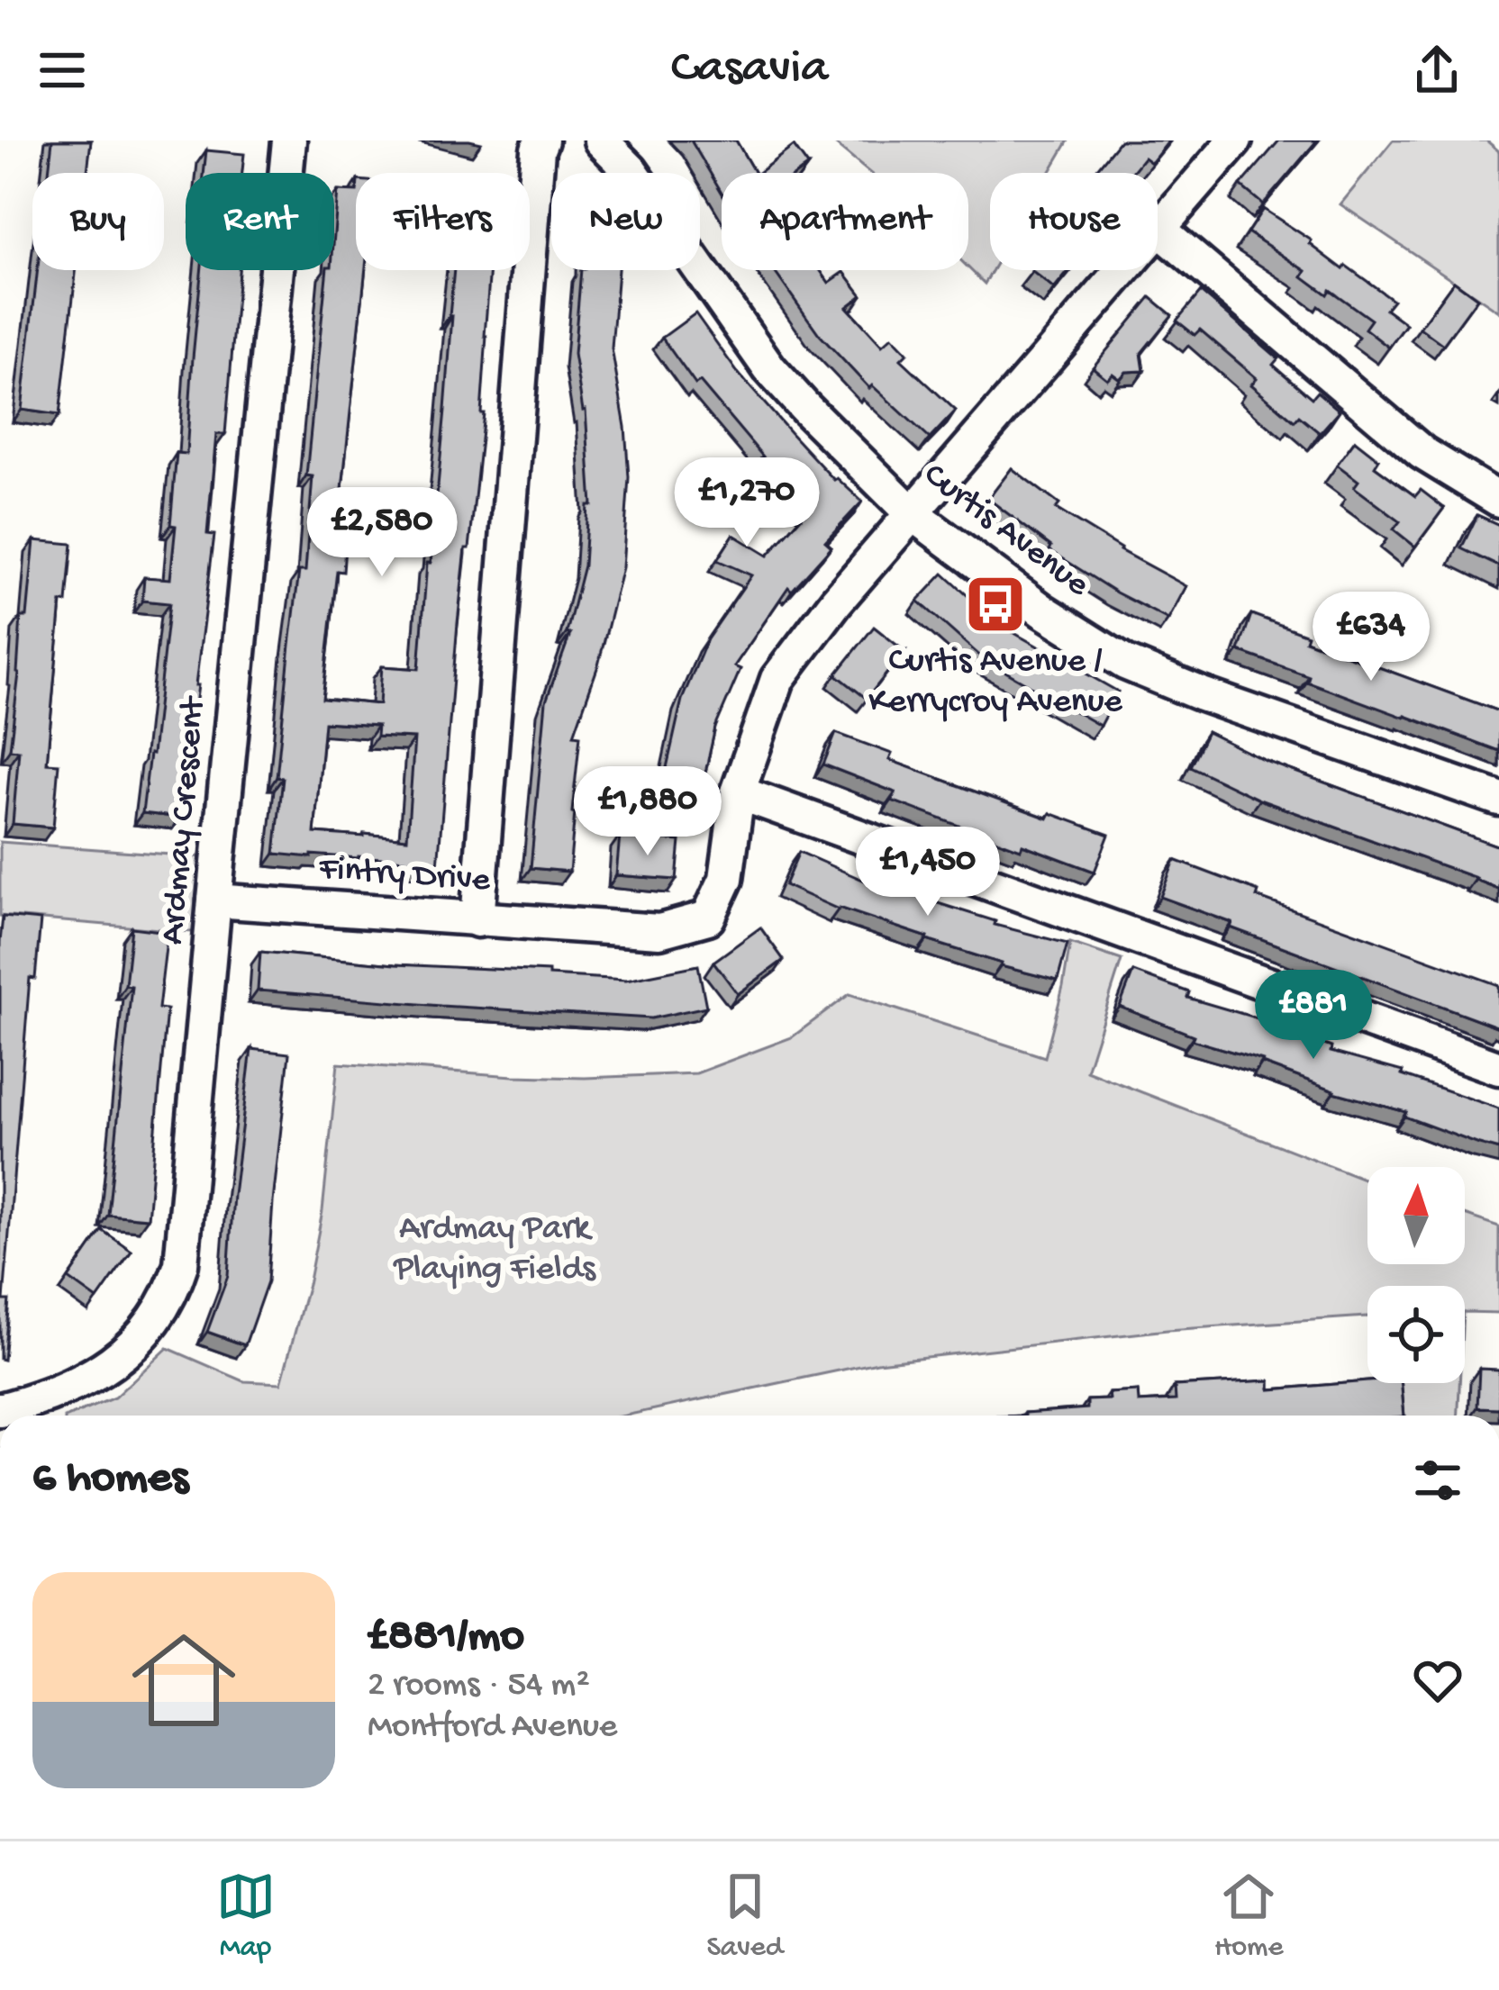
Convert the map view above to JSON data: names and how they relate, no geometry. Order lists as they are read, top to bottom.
{
  "streets": {
    "street": ["Curtis Avenue", "Ardmay Crescent", "Fintry Drive"]
  },
  "crossings": [
    ["Curtis Avenue", "Fintry Drive"],
    ["Ardmay Crescent", "Fintry Drive"]
  ],
  "parks": ["Ardmay Park Playing Fields"],
  "places": {
    "bus stop": ["Curtis Avenue / Kerrycroy Avenue"]
  },
  "north": "top",
  "page": {
    "header": "Casavia",
    "chip": [
      "Buy",
      "Rent",
      "Filters",
      "New",
      "Apartment",
      "House"
    ],
    "price": [
      "£1,270",
      "£2,580",
      "£634",
      "£1,880",
      "£1,450",
      "£881"
    ],
    "heading": "6 homes",
    "list": [
      {
        "name": "£881/mo",
        "note": "2 rooms · 54 m² · Montford Avenue"
      }
    ],
    "tabs": ["Map", "Saved", "Home"]
  }
}
